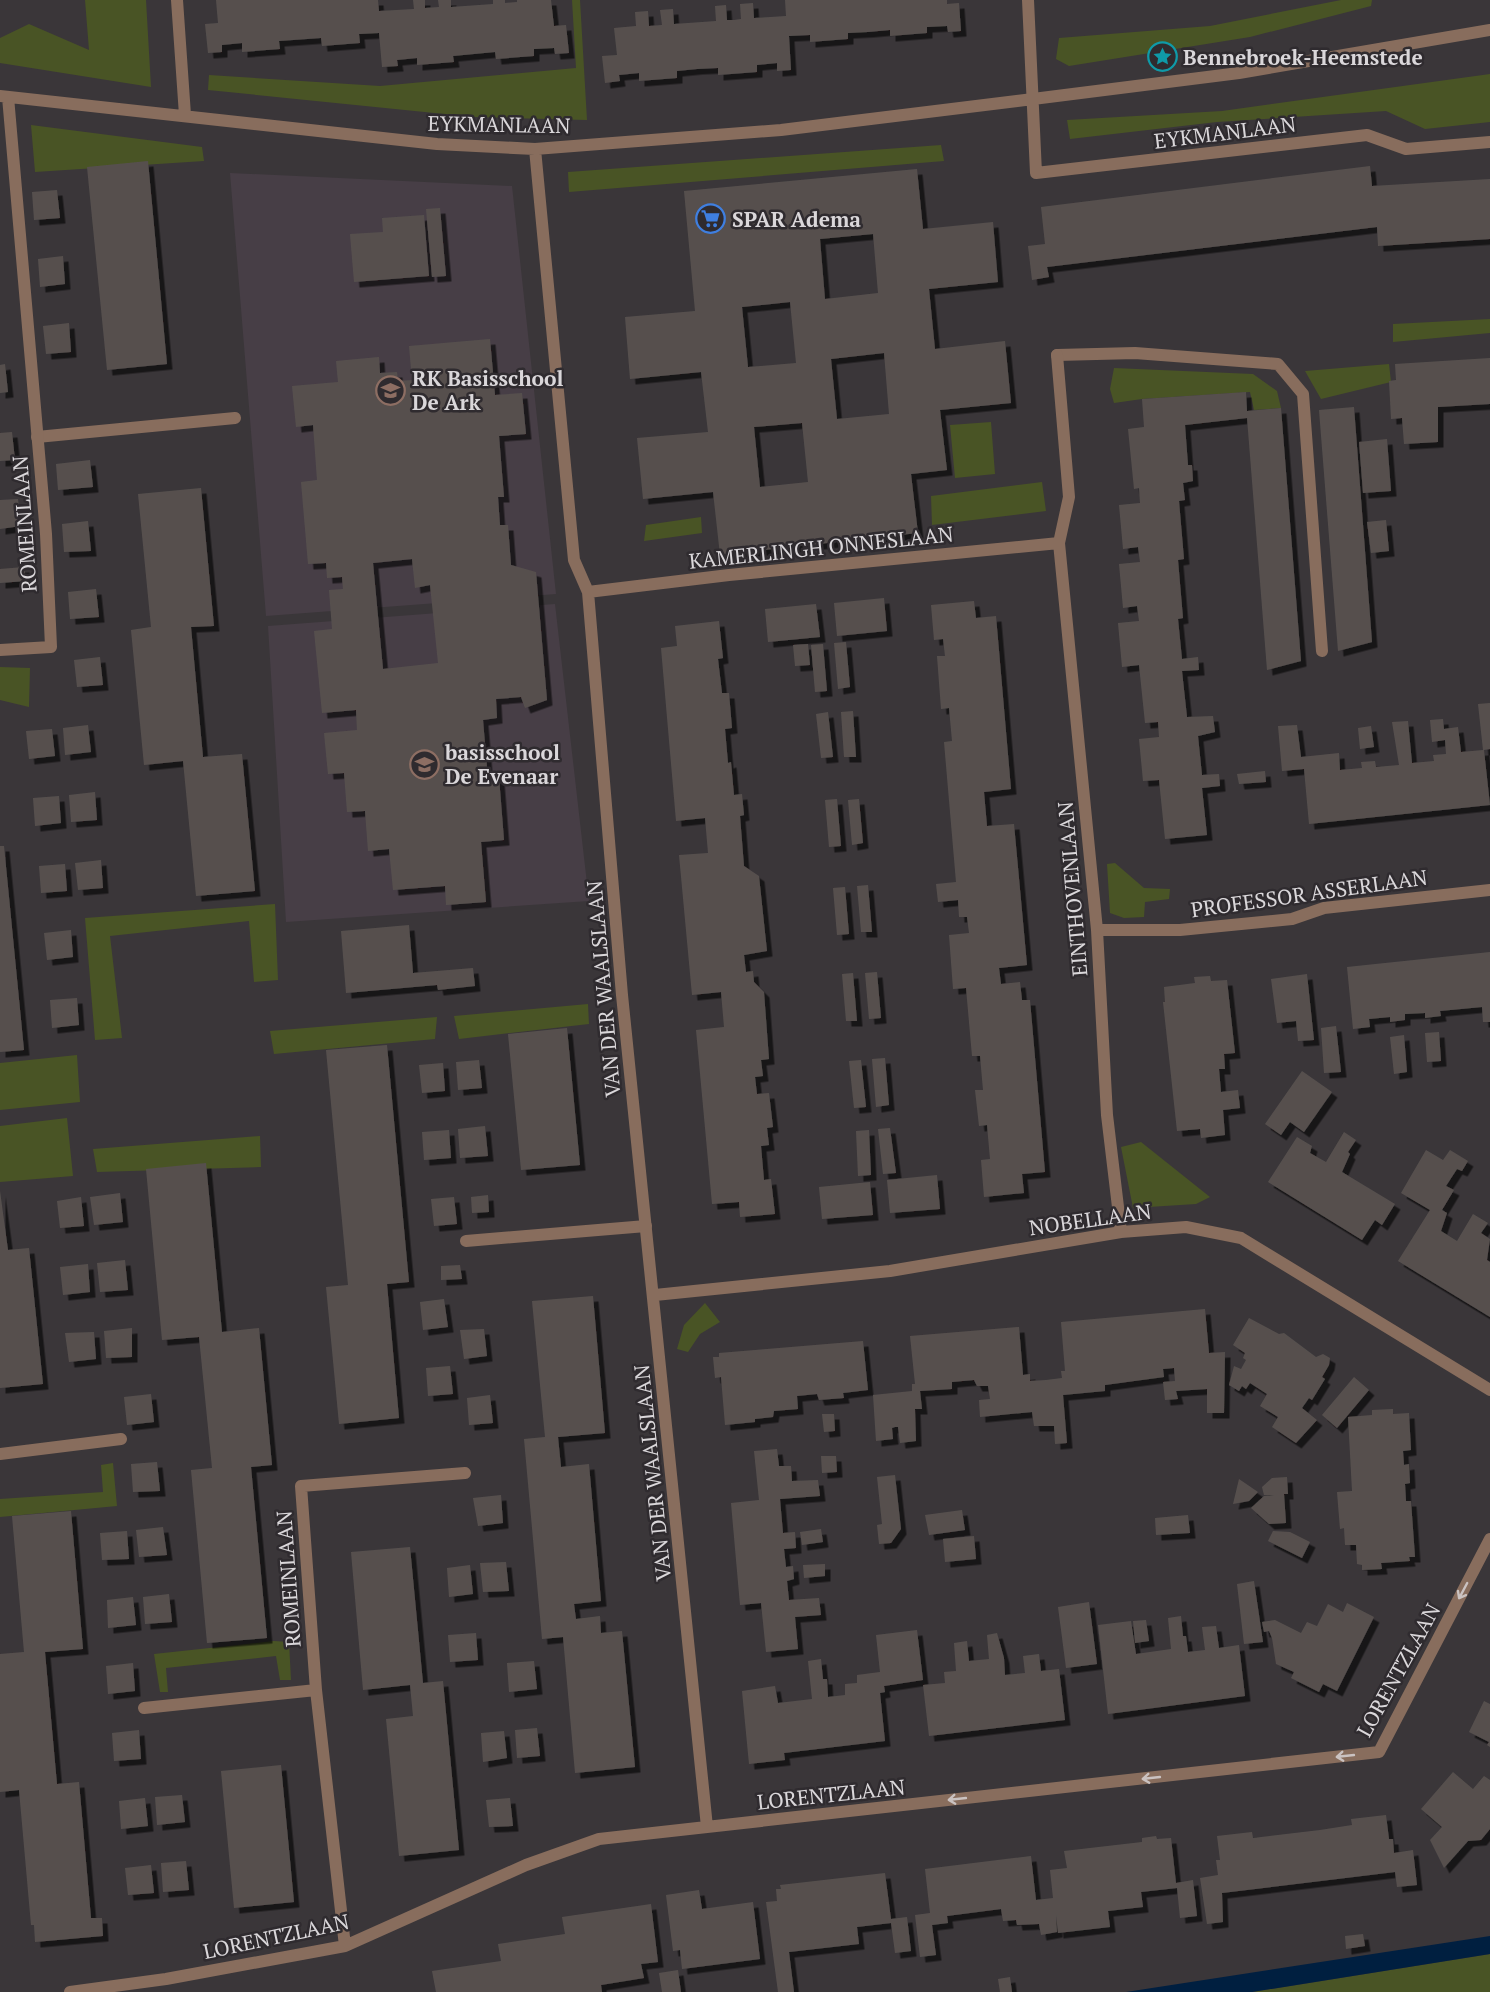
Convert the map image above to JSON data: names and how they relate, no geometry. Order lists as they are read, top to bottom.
{
  "streets": {
    "street": [
      "EYKMANLAAN",
      "ROMEINLAAN",
      "KAMERLINGH ONNESLAAN",
      "EINTHOVENLAAN",
      "PROFESSOR ASSERLAAN",
      "VAN DER WAALSLAAN",
      "NOBELLAAN",
      "LORENTZLAAN"
    ]
  },
  "crossings": [
    ["EYKMANLAAN", "ROMEINLAAN"],
    ["EYKMANLAAN", "VAN DER WAALSLAAN"],
    ["ROMEINLAAN", "LORENTZLAAN"],
    ["KAMERLINGH ONNESLAAN", "EINTHOVENLAAN"],
    ["KAMERLINGH ONNESLAAN", "VAN DER WAALSLAAN"],
    ["EINTHOVENLAAN", "PROFESSOR ASSERLAAN"],
    ["EINTHOVENLAAN", "NOBELLAAN"],
    ["VAN DER WAALSLAAN", "NOBELLAAN"],
    ["VAN DER WAALSLAAN", "LORENTZLAAN"]
  ],
  "one_way": ["LORENTZLAAN"],
  "places": {
    "place": ["Bennebroek-Heemstede"],
    "supermarket": ["SPAR Adema"],
    "school or university": ["RK Basisschool De Ark", "basisschool De Evenaar"]
  }
}
